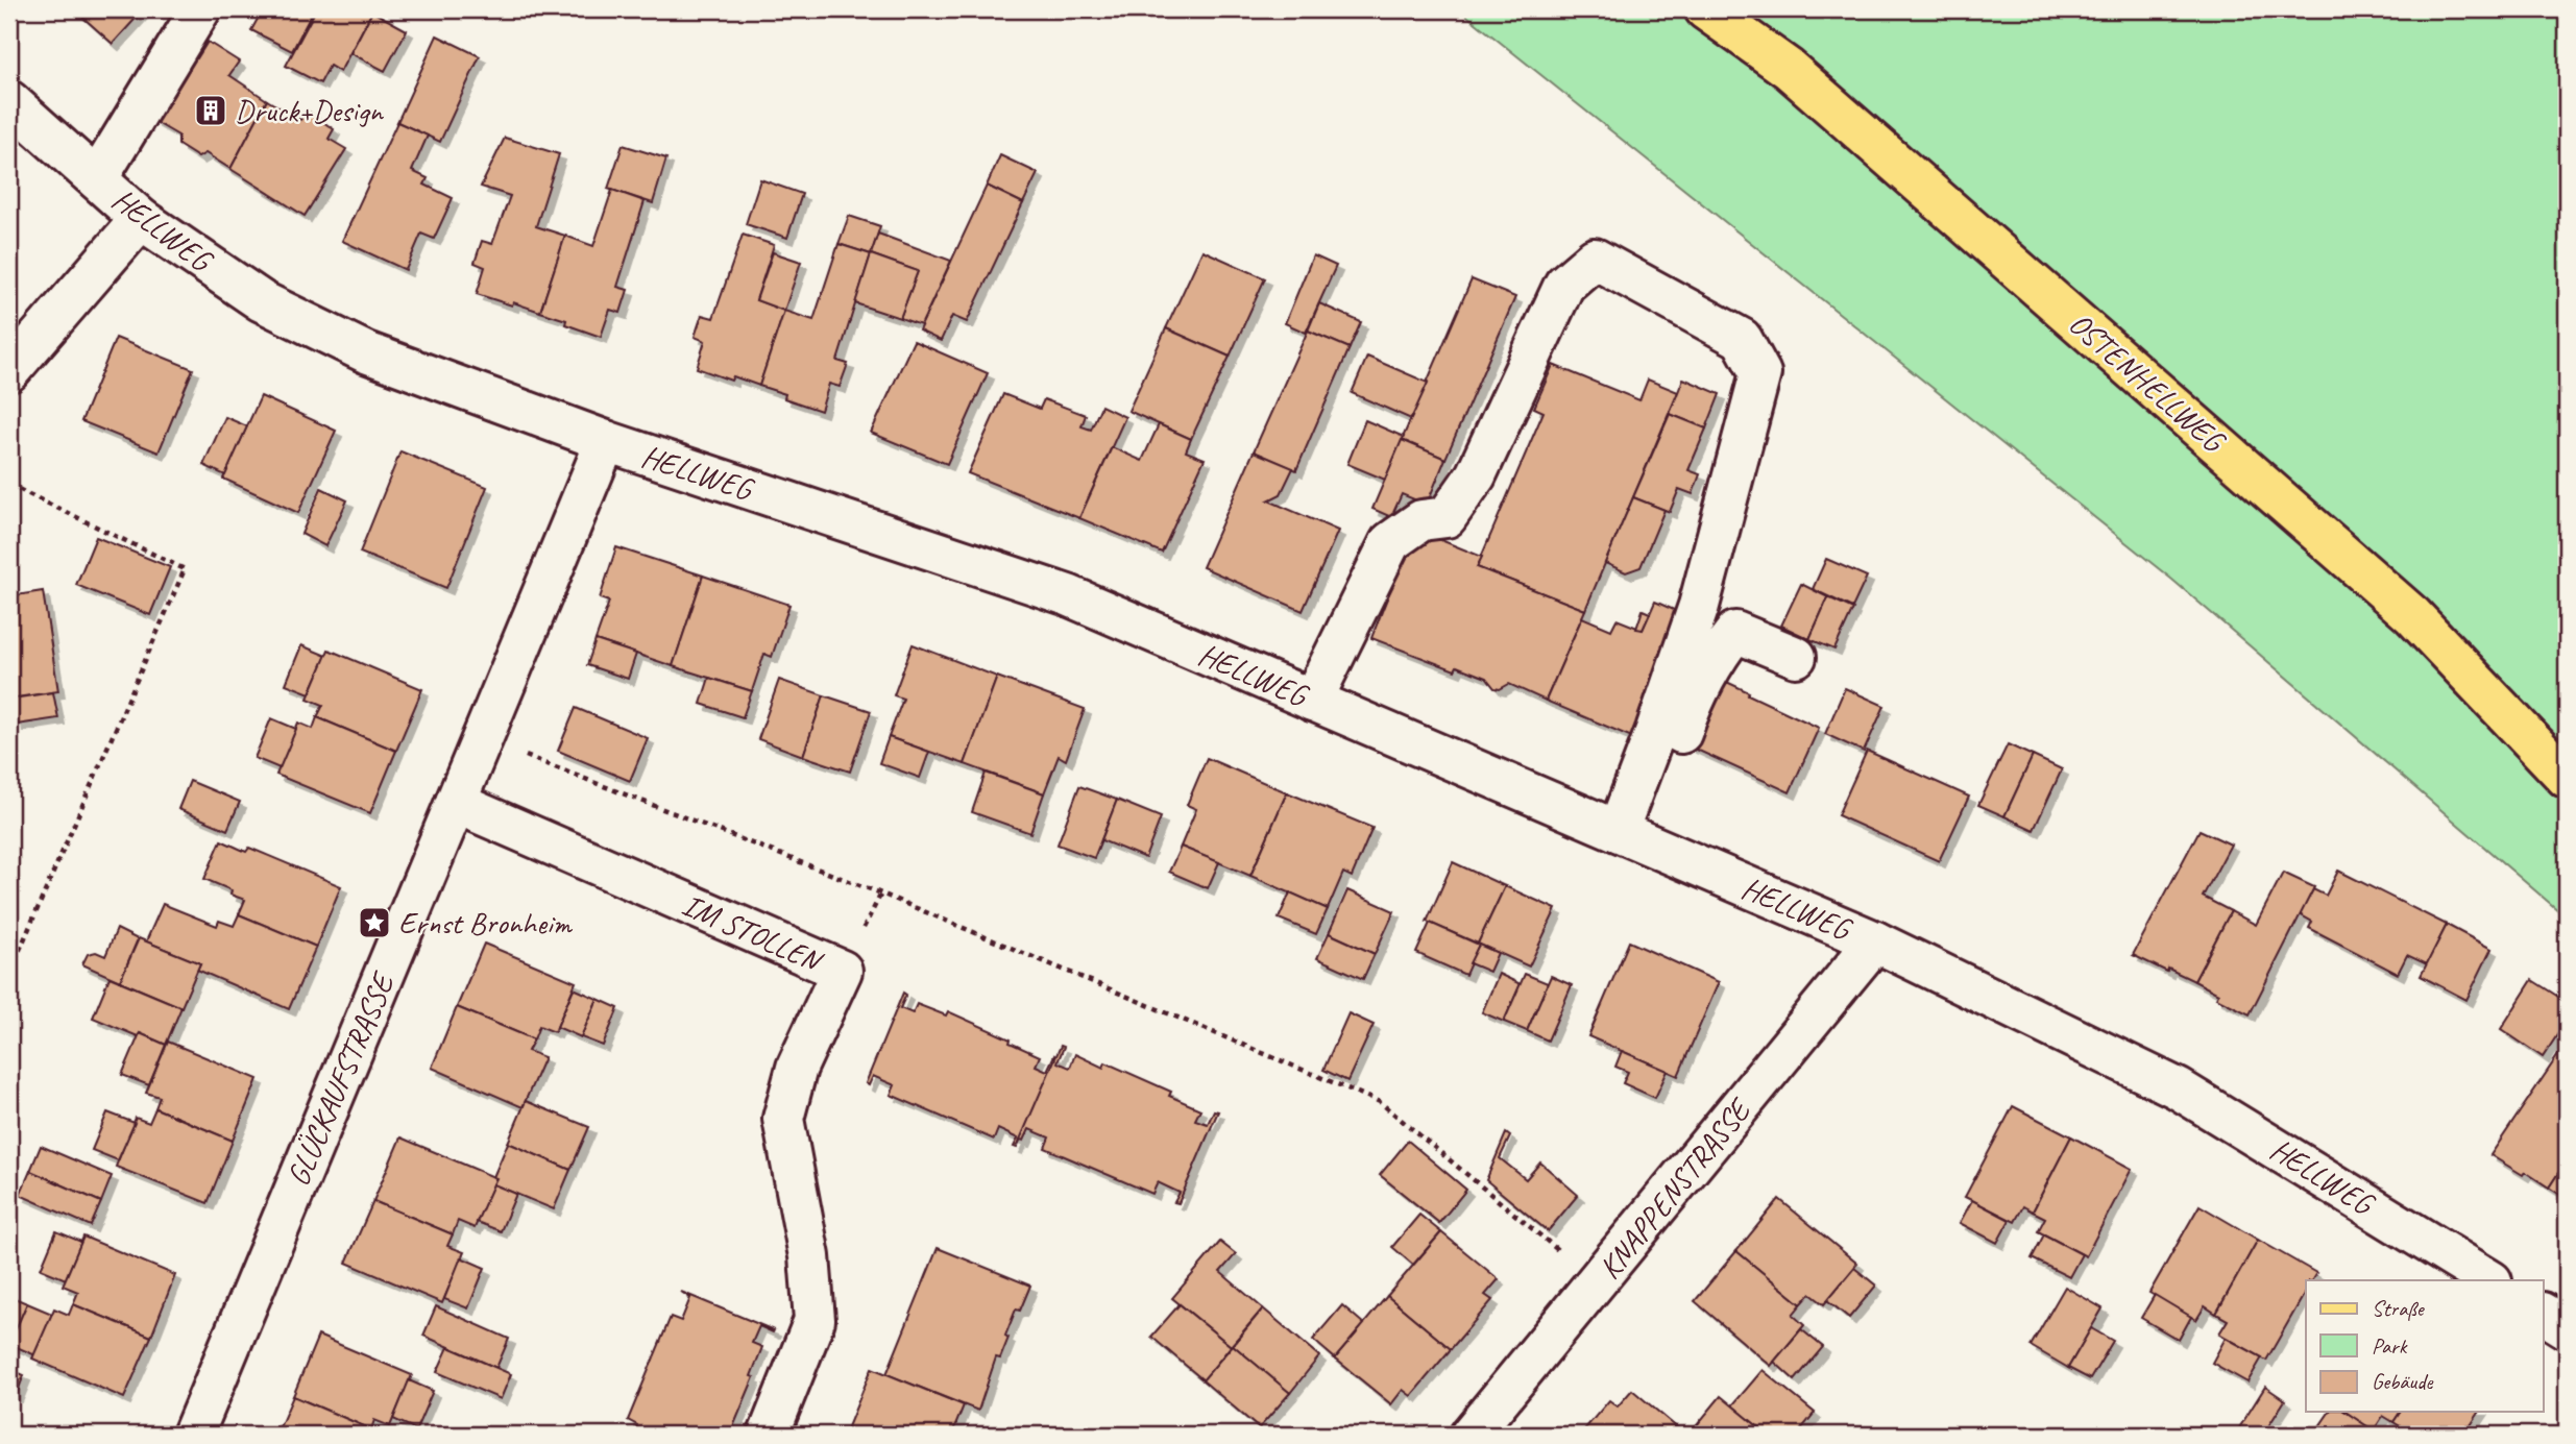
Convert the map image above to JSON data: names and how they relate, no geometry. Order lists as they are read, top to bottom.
{
  "streets": {
    "main road": ["OSTENHELLWEG"],
    "street": [
      "HELLWEG",
      "IM STOLLEN",
      "GLÜCKAUFSTRASSE",
      "KNAPPENSTRASSE"
    ]
  },
  "crossings": [
    ["HELLWEG", "GLÜCKAUFSTRASSE"],
    ["HELLWEG", "KNAPPENSTRASSE"],
    ["IM STOLLEN", "GLÜCKAUFSTRASSE"]
  ],
  "places": {
    "building": ["Druck+Design"],
    "place": ["Ernst Bronheim"]
  },
  "legend": ["Straße", "Park", "Gebäude"]
}
